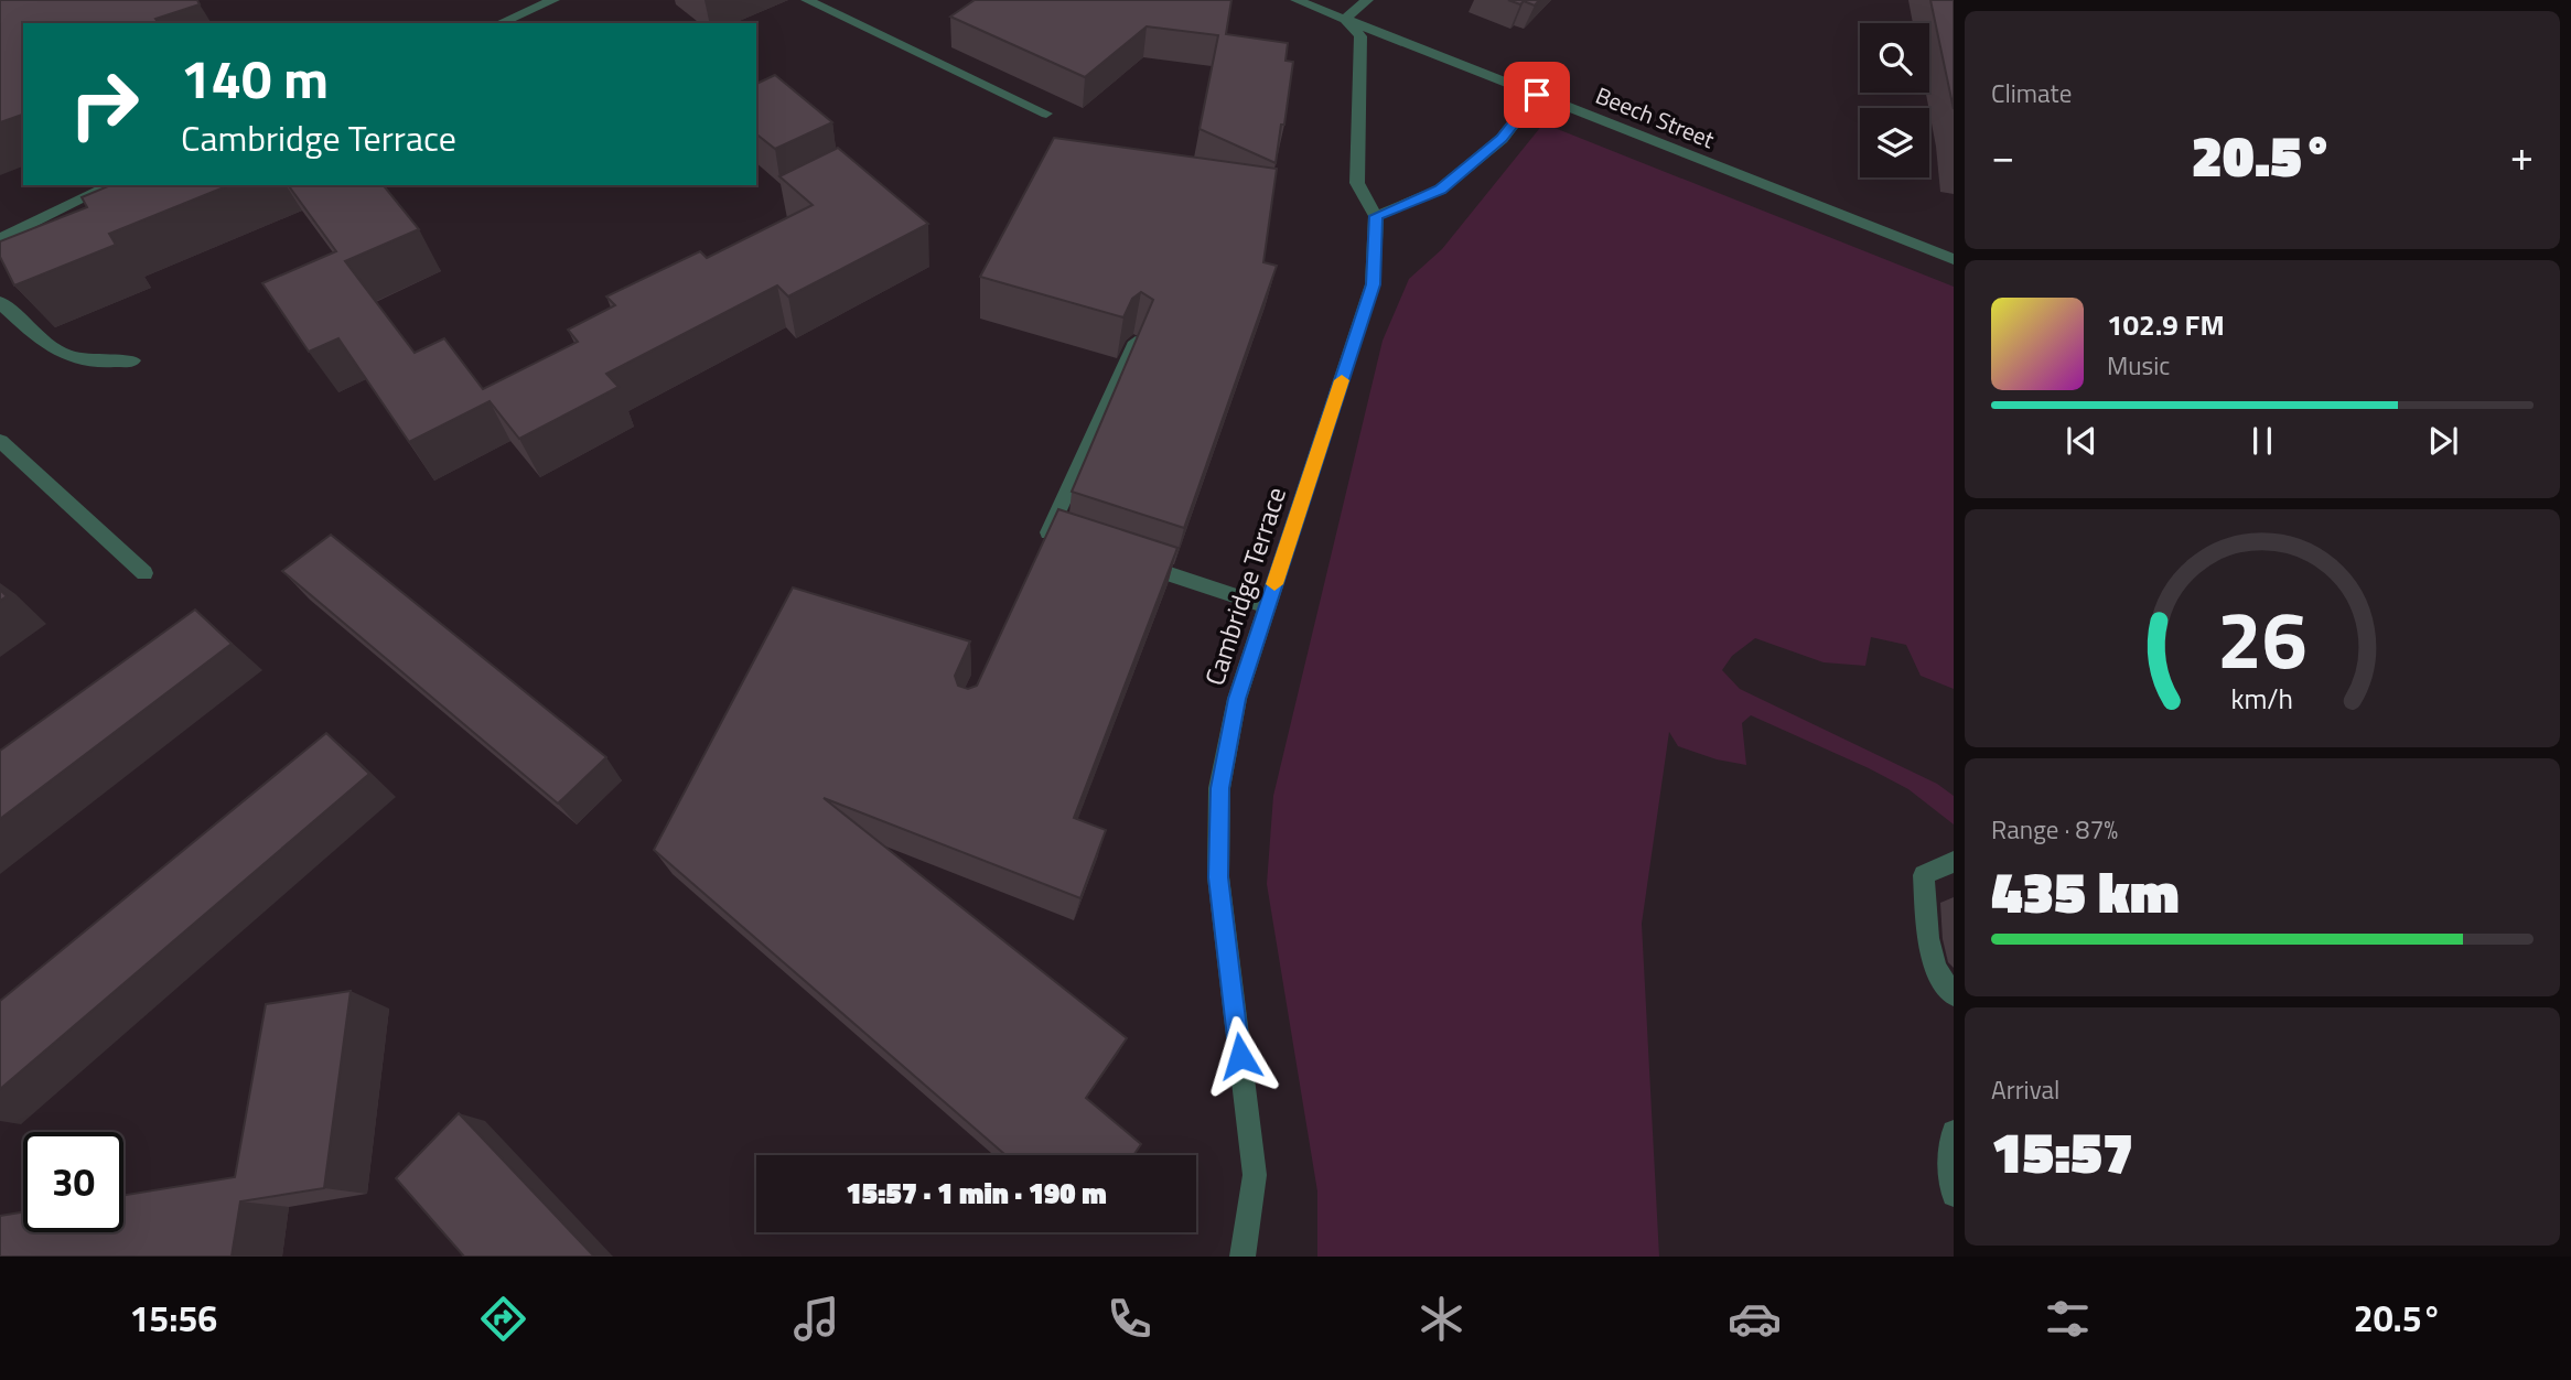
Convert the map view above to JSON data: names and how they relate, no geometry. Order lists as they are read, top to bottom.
{
  "streets": {
    "street": ["Beech Street", "Cambridge Terrace"]
  },
  "page": {
    "tile": [
      "Climate",
      ["Range · 87%", "435 km"],
      ["Arrival", "15:57"]
    ],
    "turn": ["140 m", "Cambridge Terrace"],
    "heat": ["−", "20.5°", "+"],
    "song": ["102.9 FM", "Music"],
    "limit": "30",
    "trip": "15:57 · 1 min · 190 m",
    "tabs": ["15:56", "20.5°"],
    "gauge": ["26", "km/h"]
  }
}
